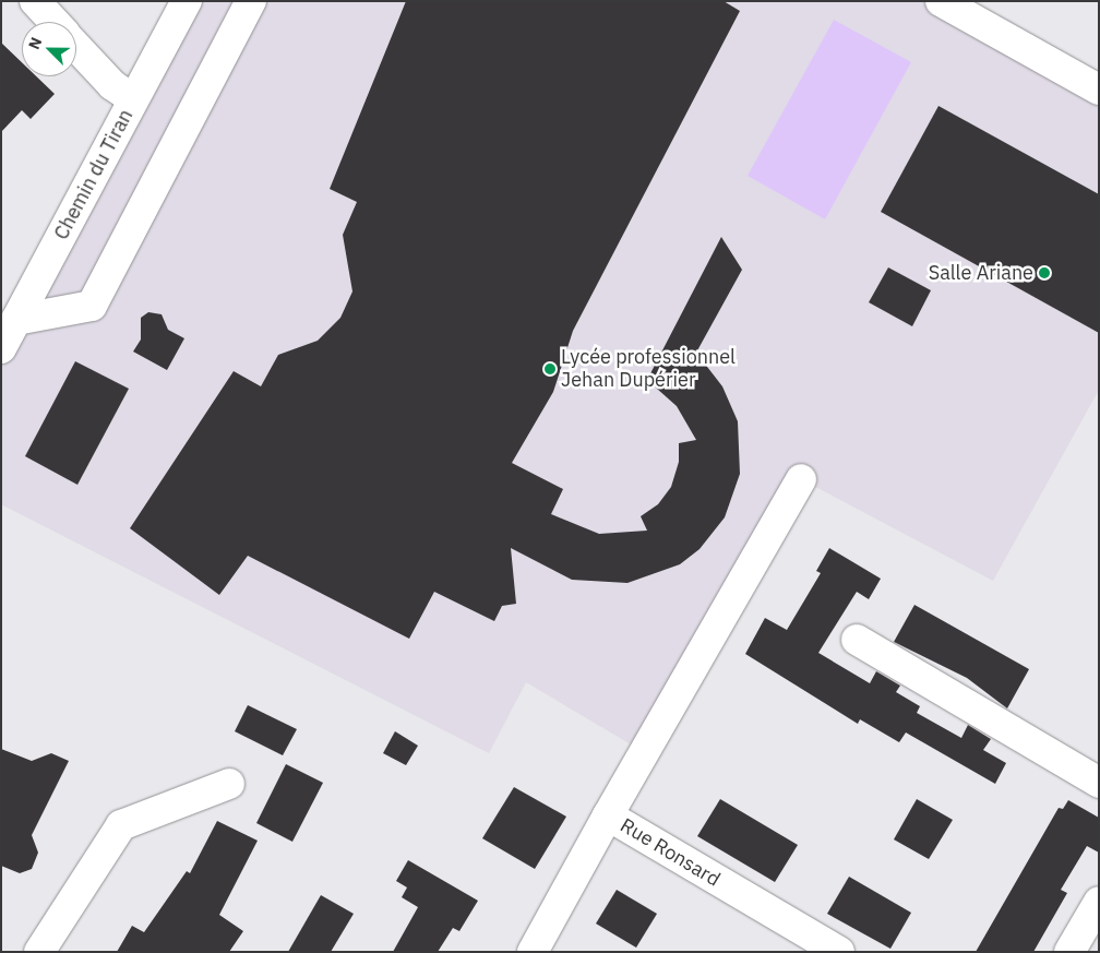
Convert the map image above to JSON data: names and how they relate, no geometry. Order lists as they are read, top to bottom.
{
  "streets": {
    "street": ["Chemin du Tiran", "Rue Ronsard"]
  },
  "places": ["Salle Ariane", "Lycée professionnel Jehan Dupérier"],
  "north": "top left"
}
